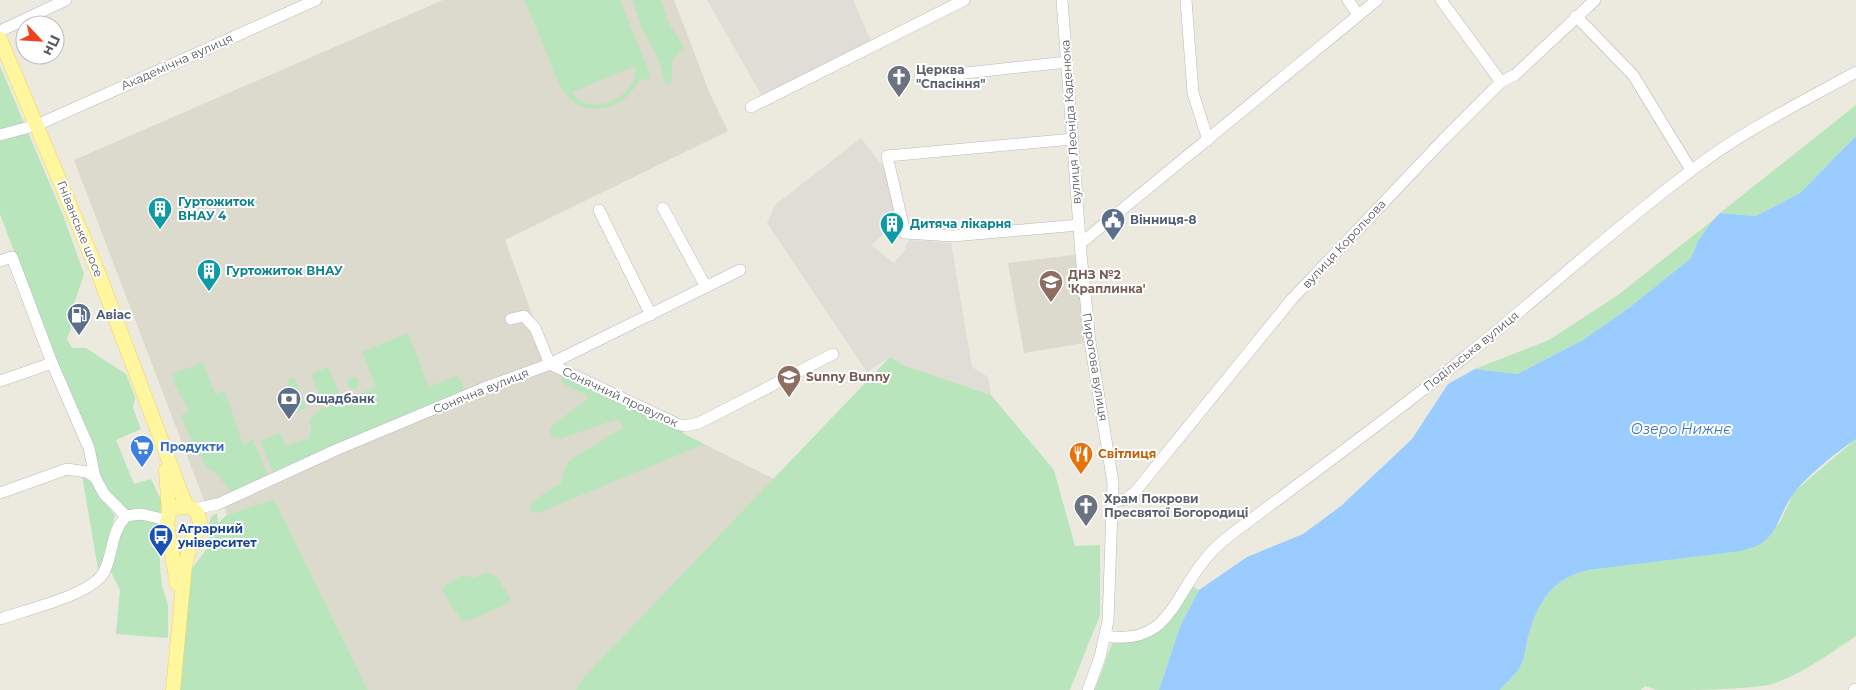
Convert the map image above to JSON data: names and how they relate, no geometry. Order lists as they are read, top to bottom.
{
  "streets": {
    "main road": ["Гніванське шосе"],
    "street": [
      "Академічна вулиця",
      "вулиця Леоніда Каденюка",
      "вулиця Корольова",
      "Подільська вулиця",
      "Пирогова вулиця",
      "Сонячна вулиця",
      "Сонячний провулок"
    ]
  },
  "crossings": [
    ["Академічна вулиця", "Гніванське шосе"],
    ["вулиця Леоніда Каденюка", "Пирогова вулиця"],
    ["Гніванське шосе", "Сонячна вулиця"],
    ["вулиця Корольова", "Пирогова вулиця"],
    ["Подільська вулиця", "Пирогова вулиця"],
    ["Сонячна вулиця", "Сонячний провулок"]
  ],
  "water": ["Озеро Нижнє"],
  "places": {
    "church": ["Церква \"Спасіння\"", "Храм Покрови Пресвятої Богородиці"],
    "building": ["Гуртожиток ВНАУ 4", "Дитяча лікарня", "Гуртожиток ВНАУ"],
    "public building": ["Вінниця-8"],
    "school or university": ["ДНЗ №2 'Краплинка'", "Sunny Bunny"],
    "fuel station": ["Авіас"],
    "bank": ["Ощадбанк"],
    "supermarket": ["Продукти"],
    "restaurant": ["Світлиця"],
    "bus stop": ["Аграрний університет"]
  },
  "north": "bottom right"
}
